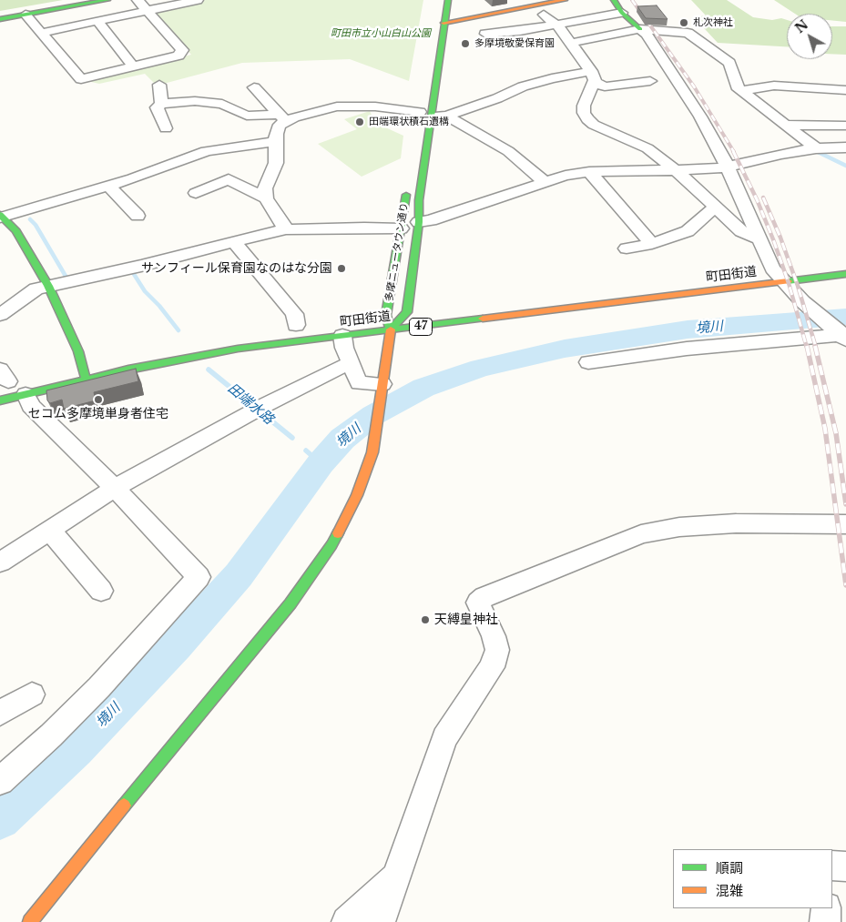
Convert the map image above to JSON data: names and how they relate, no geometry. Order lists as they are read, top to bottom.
{
  "streets": {
    "main road": ["多摩ニュータウン通り", "町田街道", "47"]
  },
  "crossings": [
    ["多摩ニュータウン通り", "町田街道"]
  ],
  "water": ["境川", "田端水路"],
  "parks": ["町田市立小山白山公園"],
  "places": [
    "札次神社",
    "多摩境敬愛保育園",
    "田端環状積石遺構",
    "サンフィール保育園なのはな分園",
    "セコム多摩境単身者住宅",
    "天縛皇神社"
  ],
  "legend": ["順調", "混雑"],
  "north": "top left"
}
